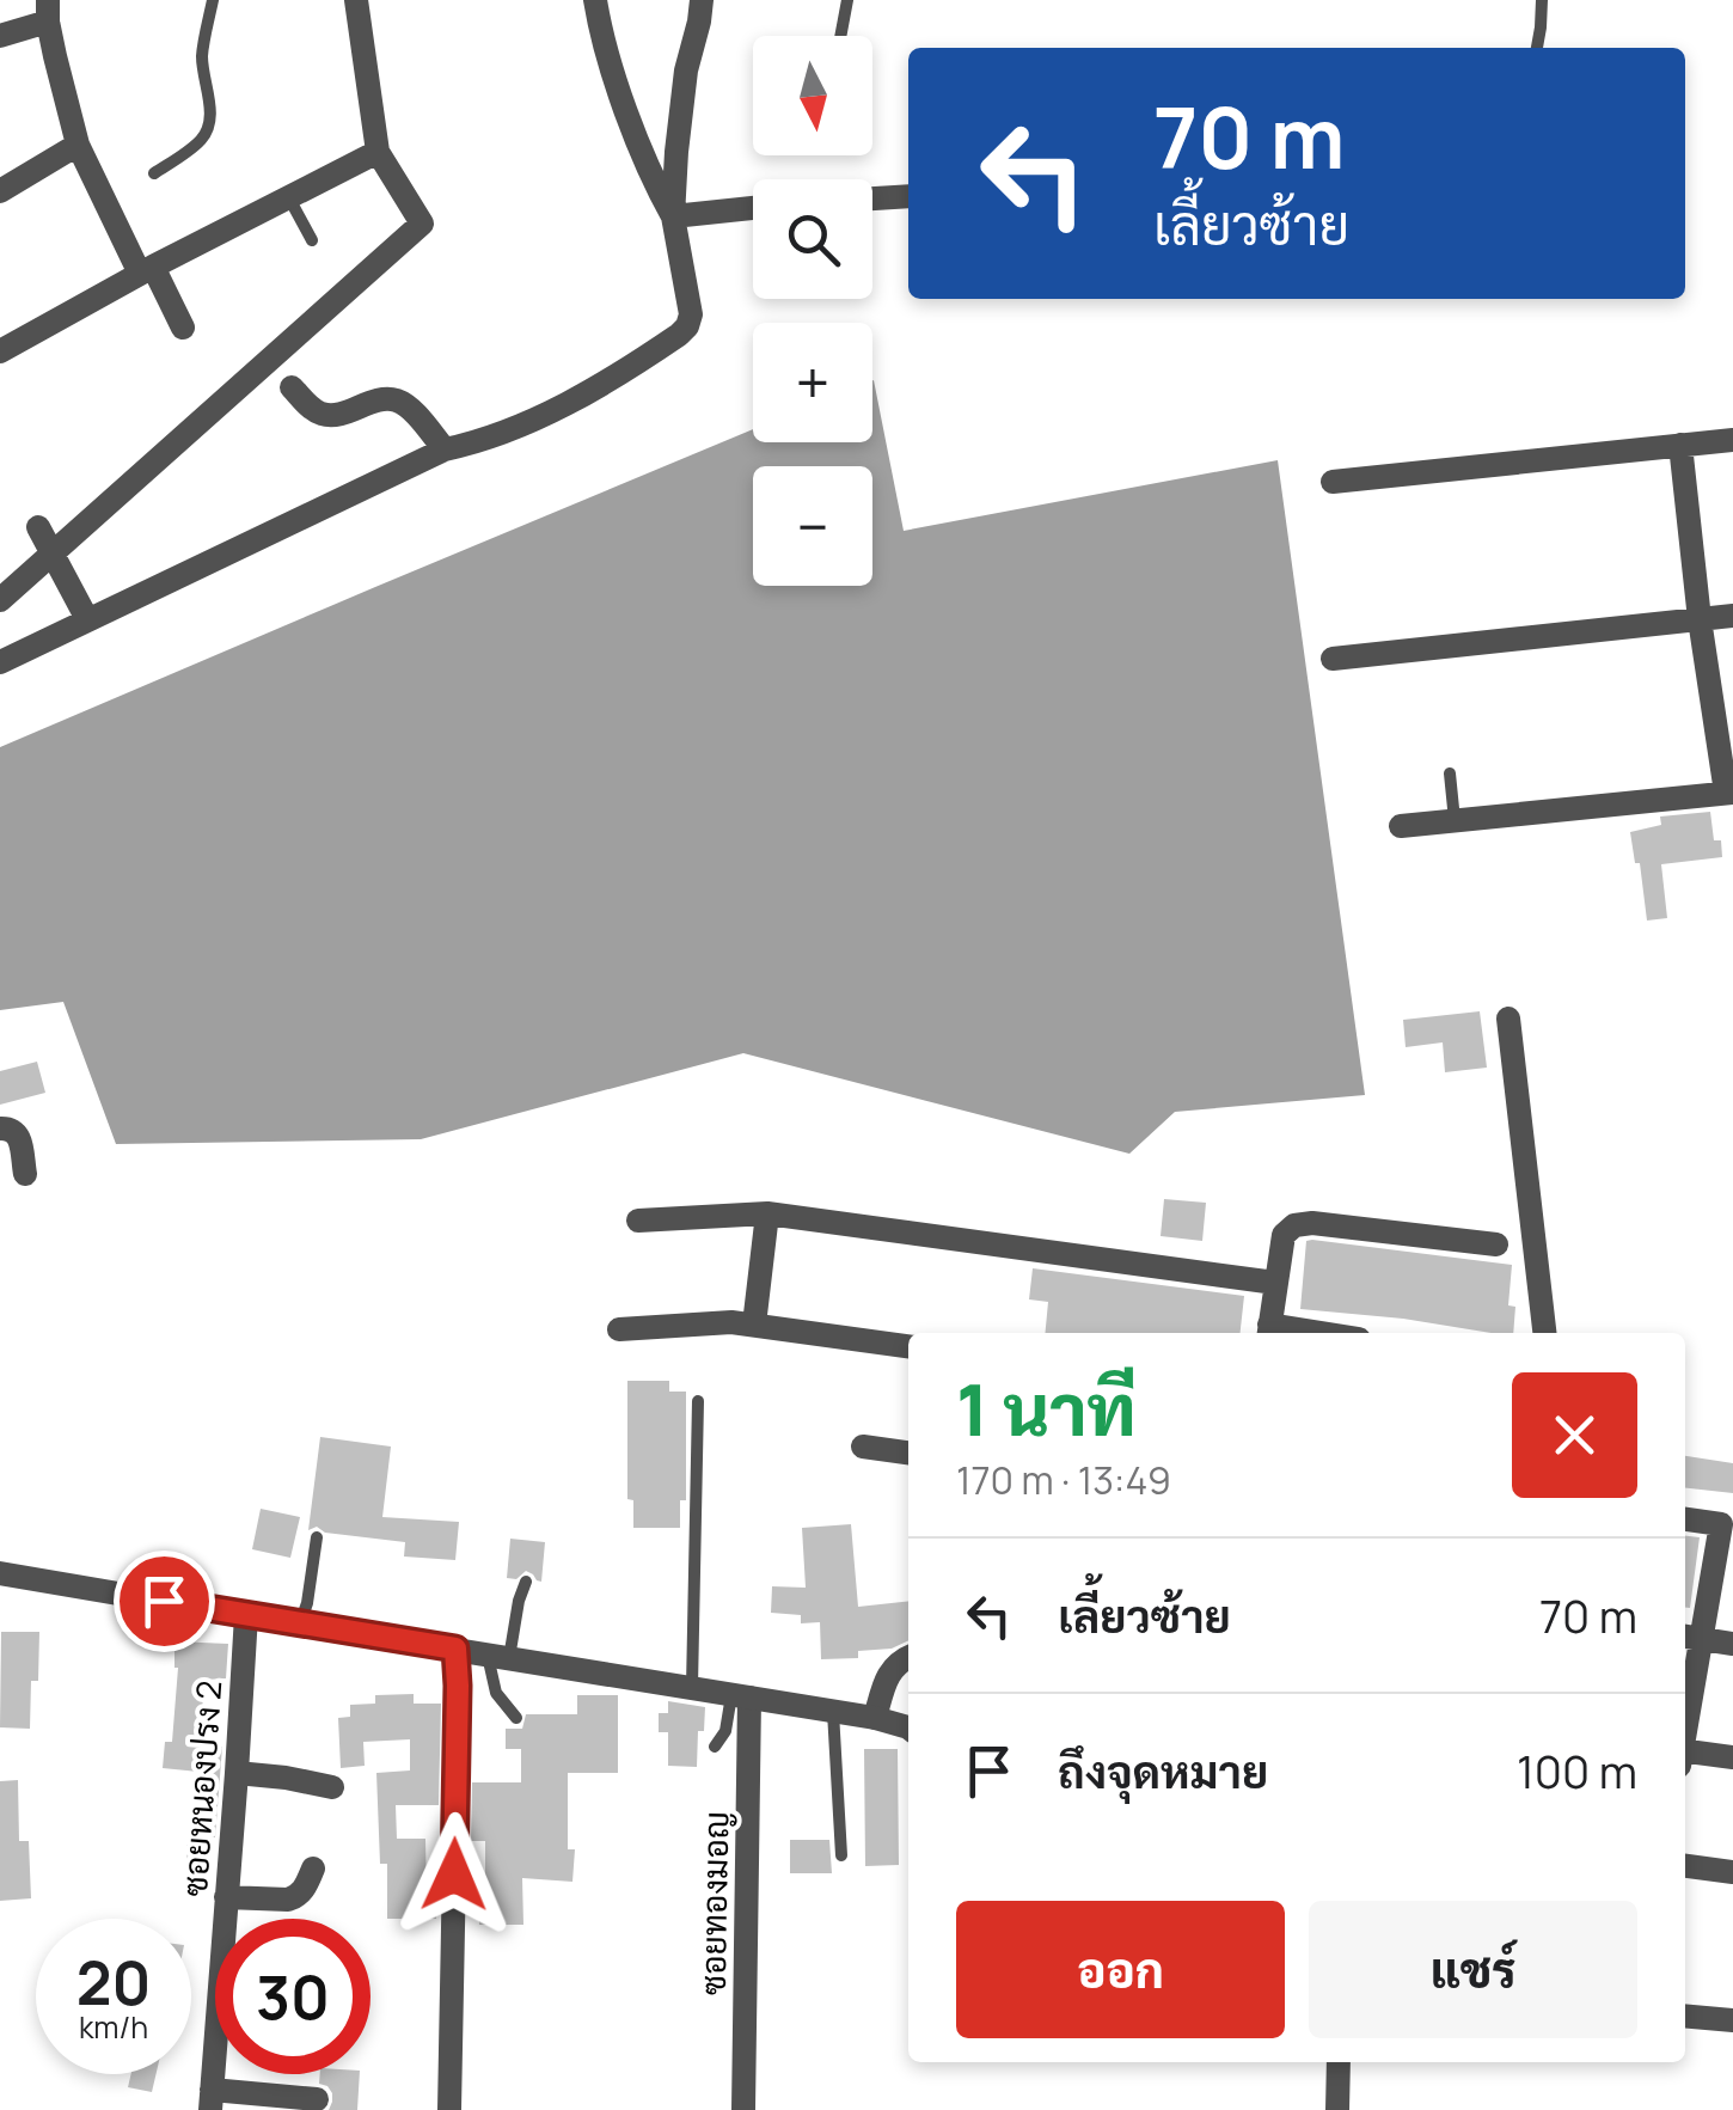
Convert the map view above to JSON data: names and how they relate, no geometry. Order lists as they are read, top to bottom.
{
  "streets": {
    "street": ["ซอยหนองปรง 2", "ซอยทองมอญ"]
  },
  "north": "bottom",
  "page": {
    "map_buttons": ["+", "−"],
    "turn": ["70 m", "เลี้ยวซ้าย"],
    "heading": ["1 นาที", "170 m · 13:49"],
    "list": [
      {
        "name": "เลี้ยวซ้าย",
        "value": "70 m"
      },
      {
        "name": "ถึงจุดหมาย",
        "value": "100 m"
      }
    ],
    "buttons": ["ออก", "แชร์"],
    "speed": "20 km/h",
    "limit": "30"
  }
}
